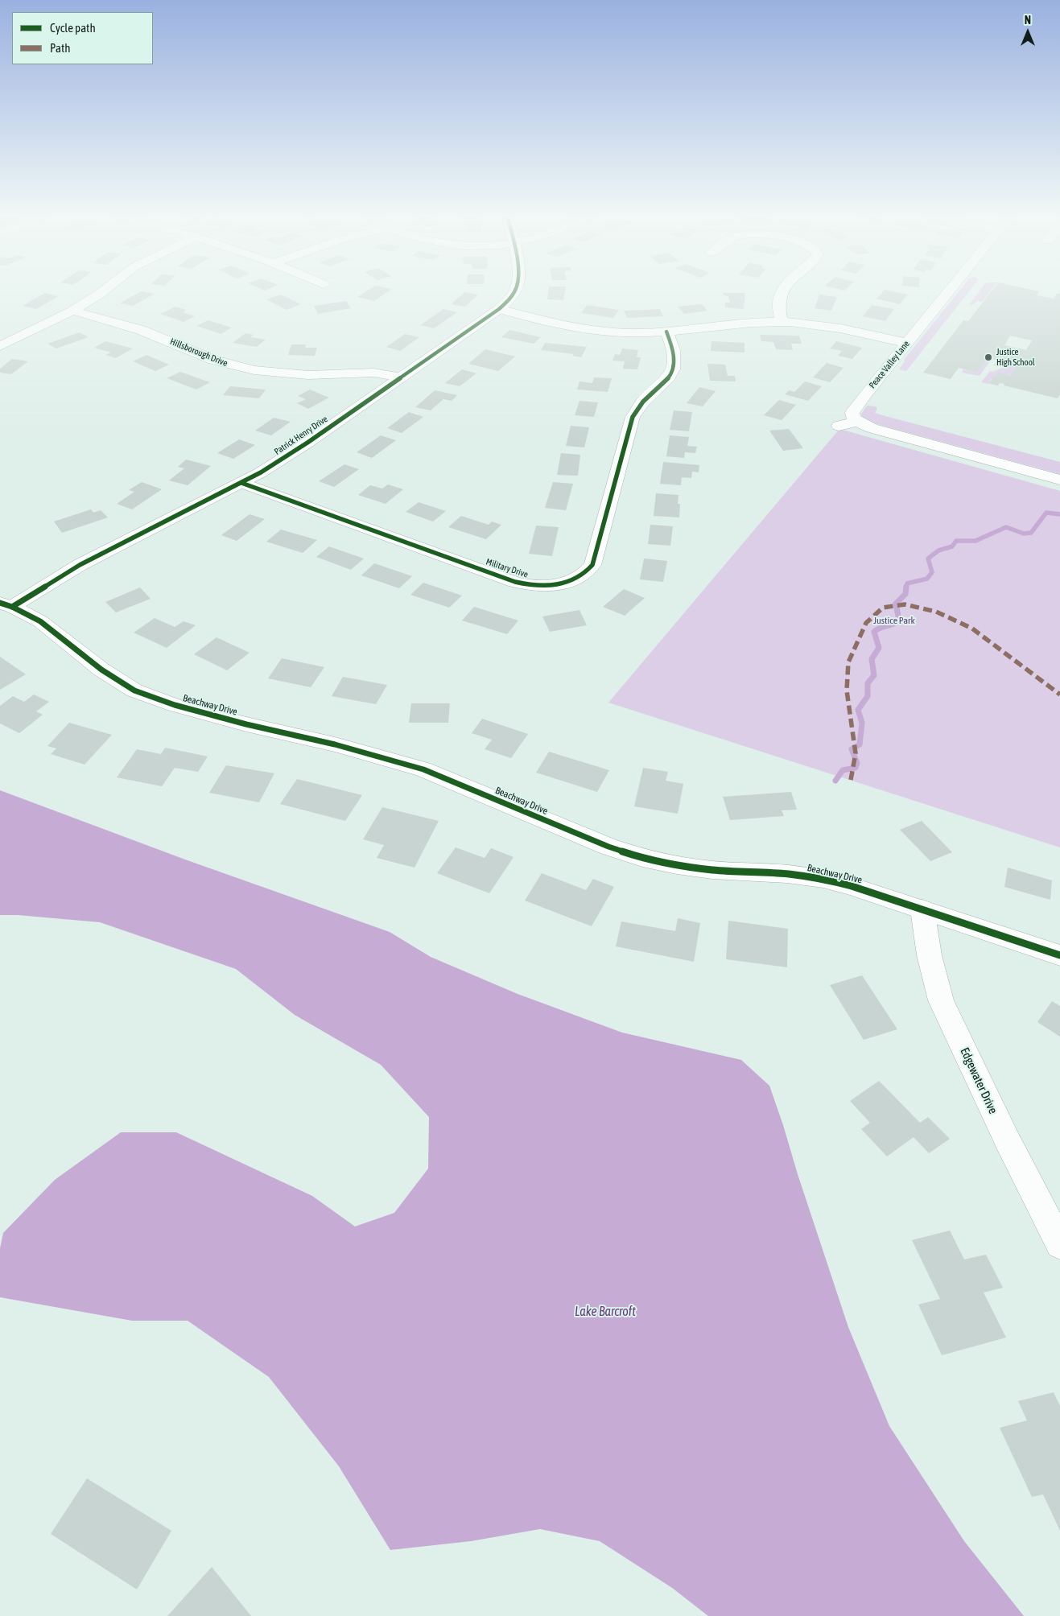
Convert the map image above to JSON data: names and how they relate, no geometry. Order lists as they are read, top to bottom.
{
  "streets": {
    "street": [
      "Hillsborough Drive",
      "Peace Valley Lane",
      "Patrick Henry Drive",
      "Military Drive",
      "Beachway Drive",
      "Edgewater Drive"
    ]
  },
  "crossings": [
    ["Hillsborough Drive", "Patrick Henry Drive"],
    ["Patrick Henry Drive", "Military Drive"],
    ["Patrick Henry Drive", "Beachway Drive"],
    ["Beachway Drive", "Edgewater Drive"]
  ],
  "water": ["Lake Barcroft"],
  "parks": ["Justice Park"],
  "places": ["Justice High School"],
  "legend": ["Cycle path", "Path"],
  "north": "top"
}
